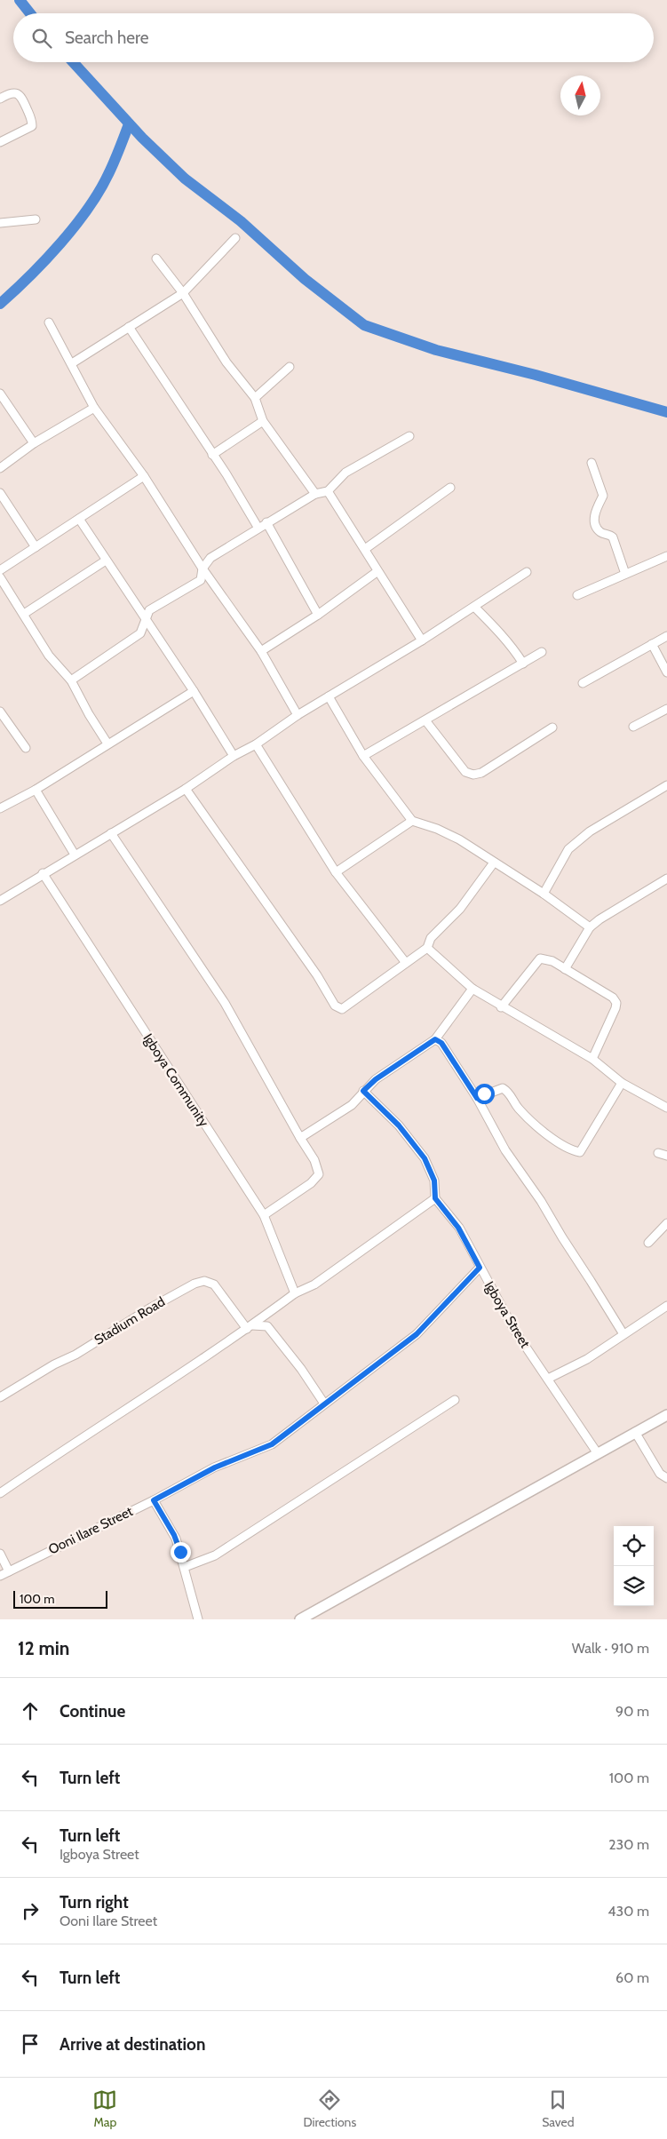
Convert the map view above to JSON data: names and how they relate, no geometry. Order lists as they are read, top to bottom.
{
  "streets": {
    "street": [
      "Igboya Community",
      "Igboya Street",
      "Stadium Road",
      "Ooni Ilare Street"
    ]
  },
  "crossings": [
    ["Igboya Street", "Ooni Ilare Street"]
  ],
  "scale_bar": "100 m",
  "north": "top",
  "page": {
    "search": "Search here",
    "scale": "100 m",
    "heading": ["12 min", "Walk · 910 m"],
    "list": [
      ["Continue", "90 m"],
      ["Turn left", "100 m"],
      ["Turn left", "Igboya Street", "230 m"],
      ["Turn right", "Ooni Ilare Street", "430 m"],
      ["Turn left", "60 m"],
      "Arrive at destination"
    ],
    "nav": ["Map", "Directions", "Saved"]
  }
}
